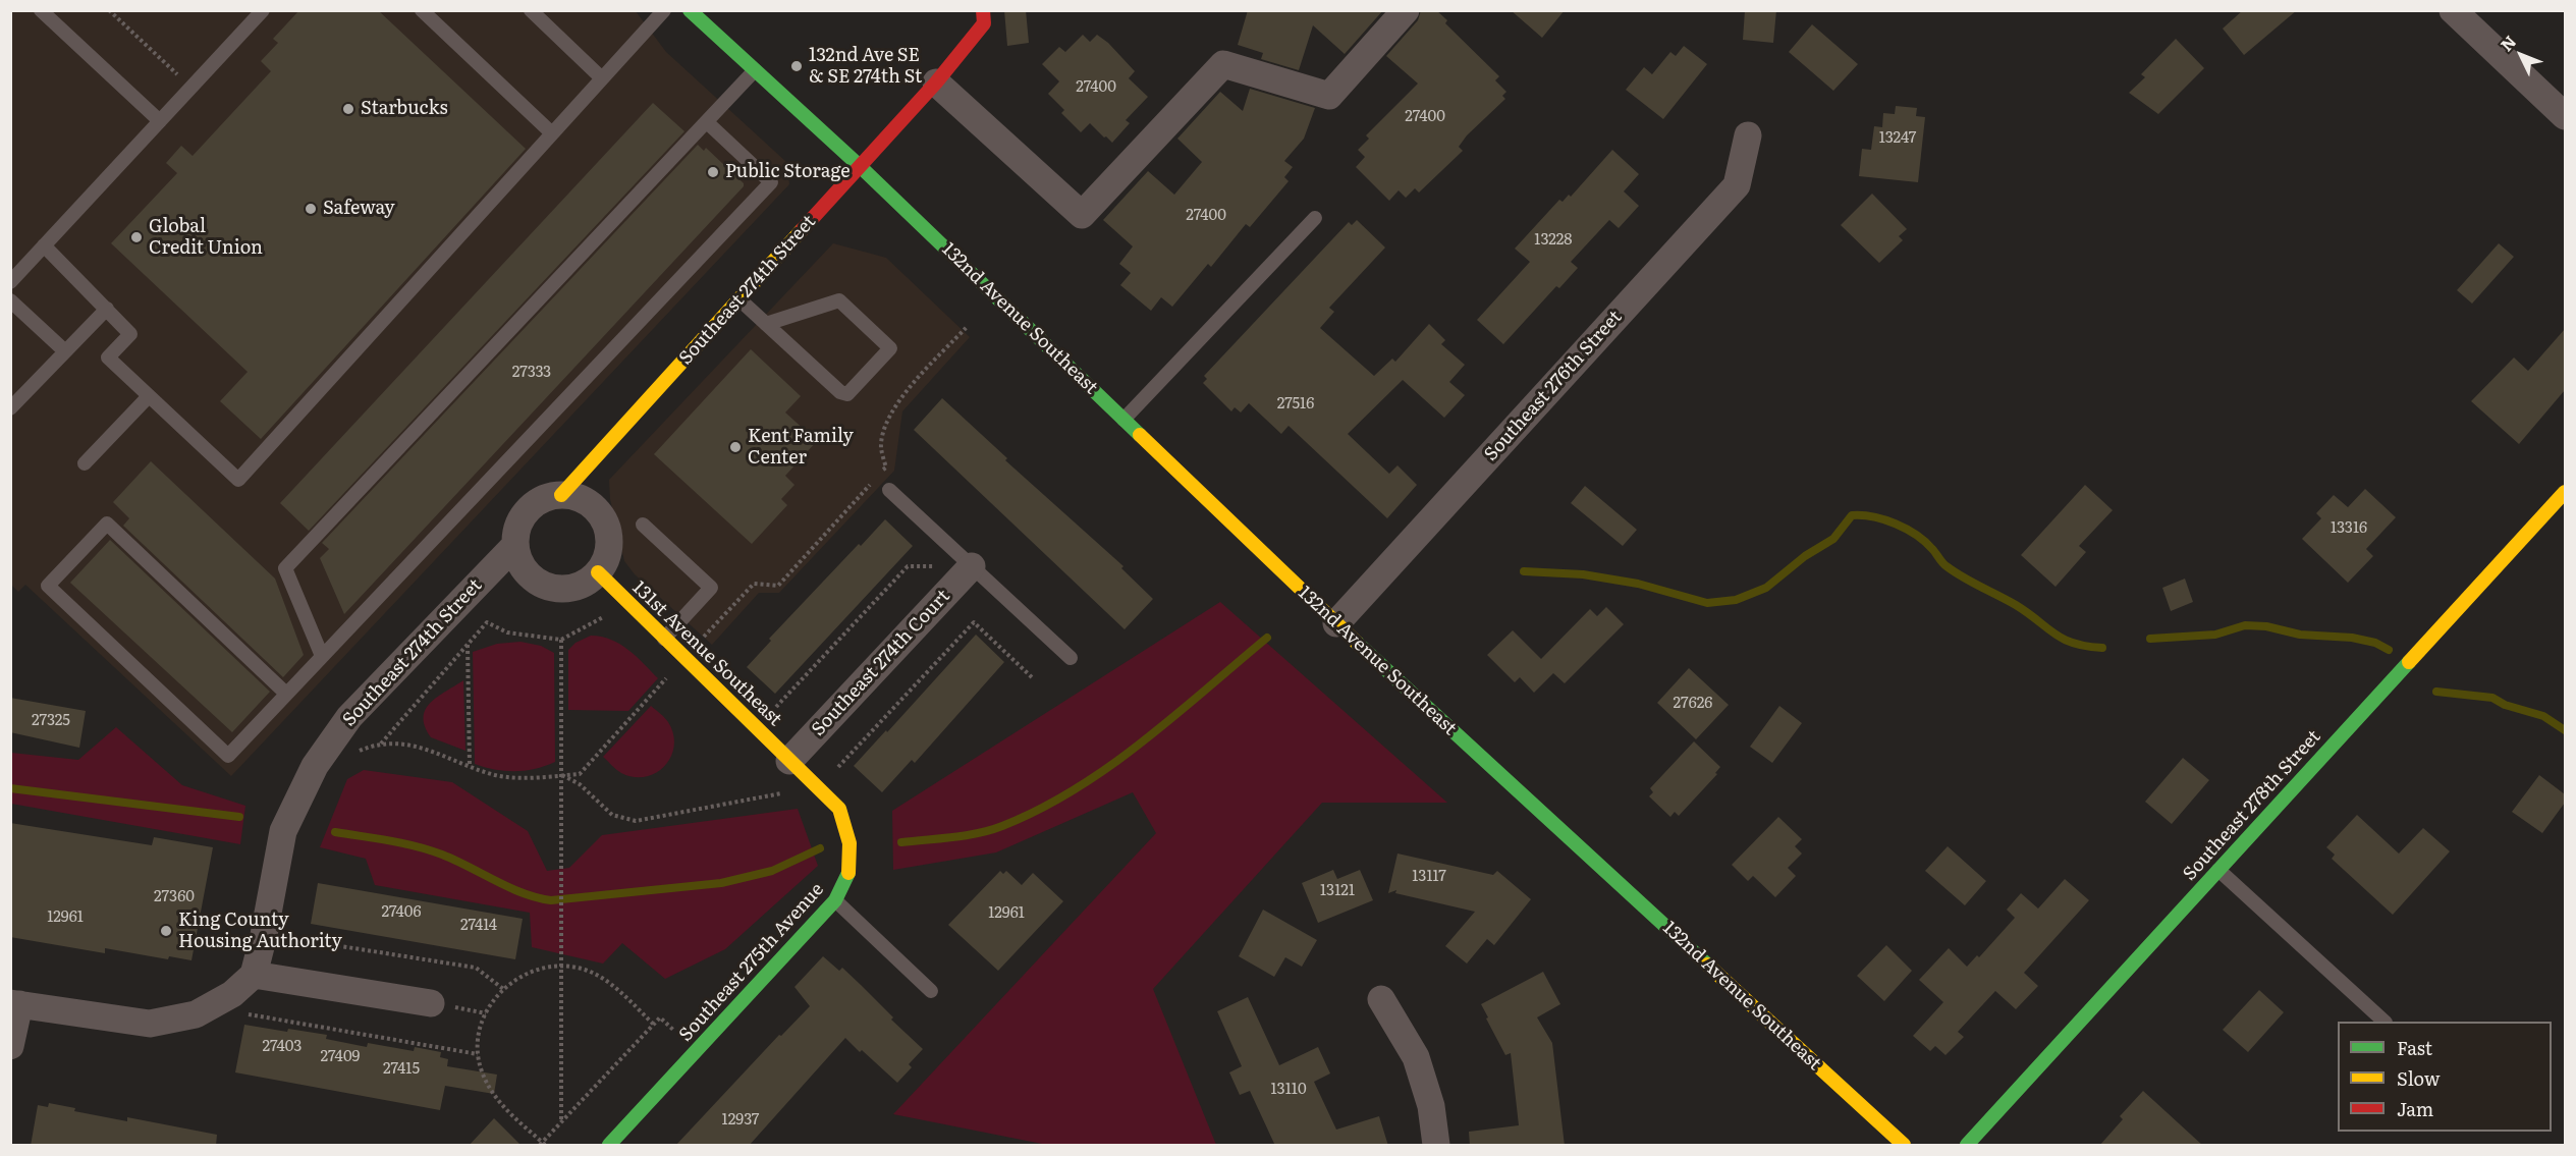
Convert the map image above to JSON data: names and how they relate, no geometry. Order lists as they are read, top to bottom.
{
  "streets": {
    "street": [
      "Southeast 274th Street",
      "132nd Avenue Southeast",
      "Southeast 276th Street",
      "131st Avenue Southeast",
      "Southeast 274th Court",
      "Southeast 278th Street",
      "Southeast 275th Avenue"
    ]
  },
  "crossings": [
    ["Southeast 274th Street", "132nd Avenue Southeast"],
    ["Southeast 274th Street", "131st Avenue Southeast"],
    ["132nd Avenue Southeast", "Southeast 276th Street"],
    ["131st Avenue Southeast", "Southeast 274th Court"],
    ["131st Avenue Southeast", "Southeast 275th Avenue"],
    ["Southeast 274th Court", "Southeast 275th Avenue"]
  ],
  "places": [
    "132nd Ave SE & SE 274th St",
    "Starbucks",
    "Public Storage",
    "Safeway",
    "Global Credit Union",
    "Kent Family Center",
    "King County Housing Authority"
  ],
  "house_numbers": [
    "27400",
    "27400",
    "13247",
    "27400",
    "13228",
    "27333",
    "27516",
    "13316",
    "27626",
    "27325",
    "13117",
    "13121",
    "27360",
    "27406",
    "12961",
    "12961",
    "27414",
    "27403",
    "27409",
    "27415",
    "13110",
    "12937"
  ],
  "legend": ["Fast", "Slow", "Jam"],
  "north": "top left"
}
